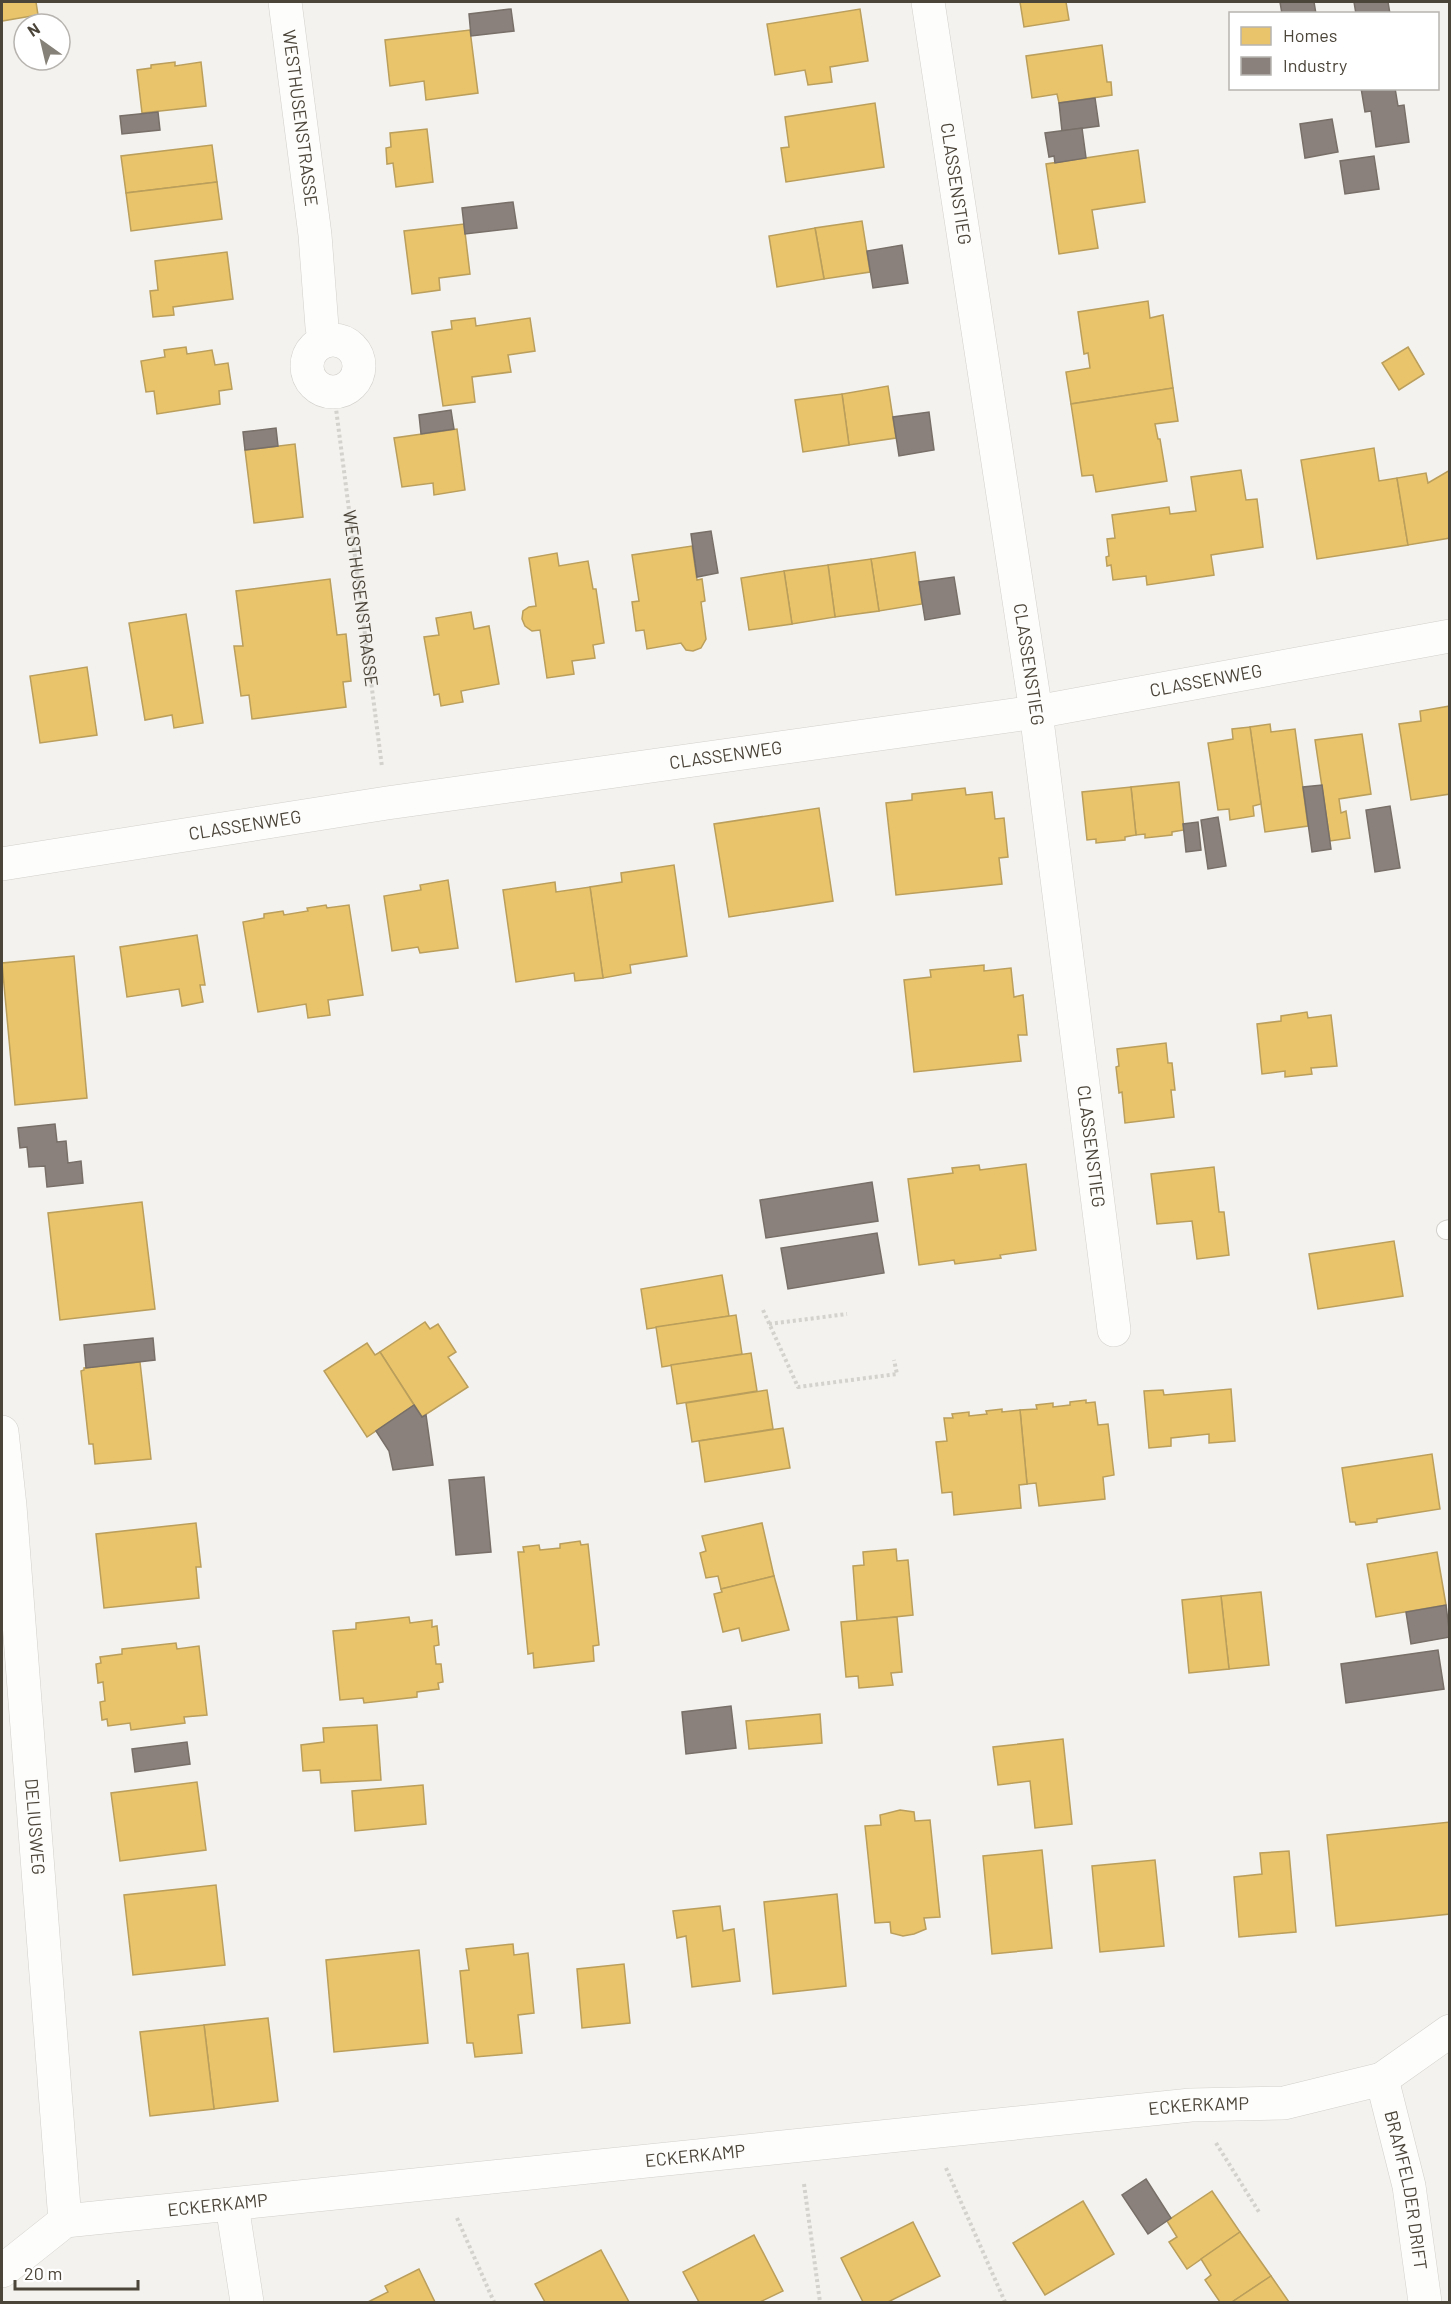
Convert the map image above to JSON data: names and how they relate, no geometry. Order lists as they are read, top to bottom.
{
  "streets": {
    "street": [
      "WESTHUSENSTRASSE",
      "CLASSENSTIEG",
      "CLASSENWEG",
      "DELIUSWEG",
      "ECKERKAMP",
      "BRAMFELDER DRIFT"
    ]
  },
  "crossings": [
    ["WESTHUSENSTRASSE", "CLASSENWEG"],
    ["CLASSENSTIEG", "CLASSENWEG"],
    ["DELIUSWEG", "ECKERKAMP"],
    ["ECKERKAMP", "BRAMFELDER DRIFT"]
  ],
  "legend": ["Homes", "Industry"],
  "scale_bar": "20 m",
  "north": "top left"
}
